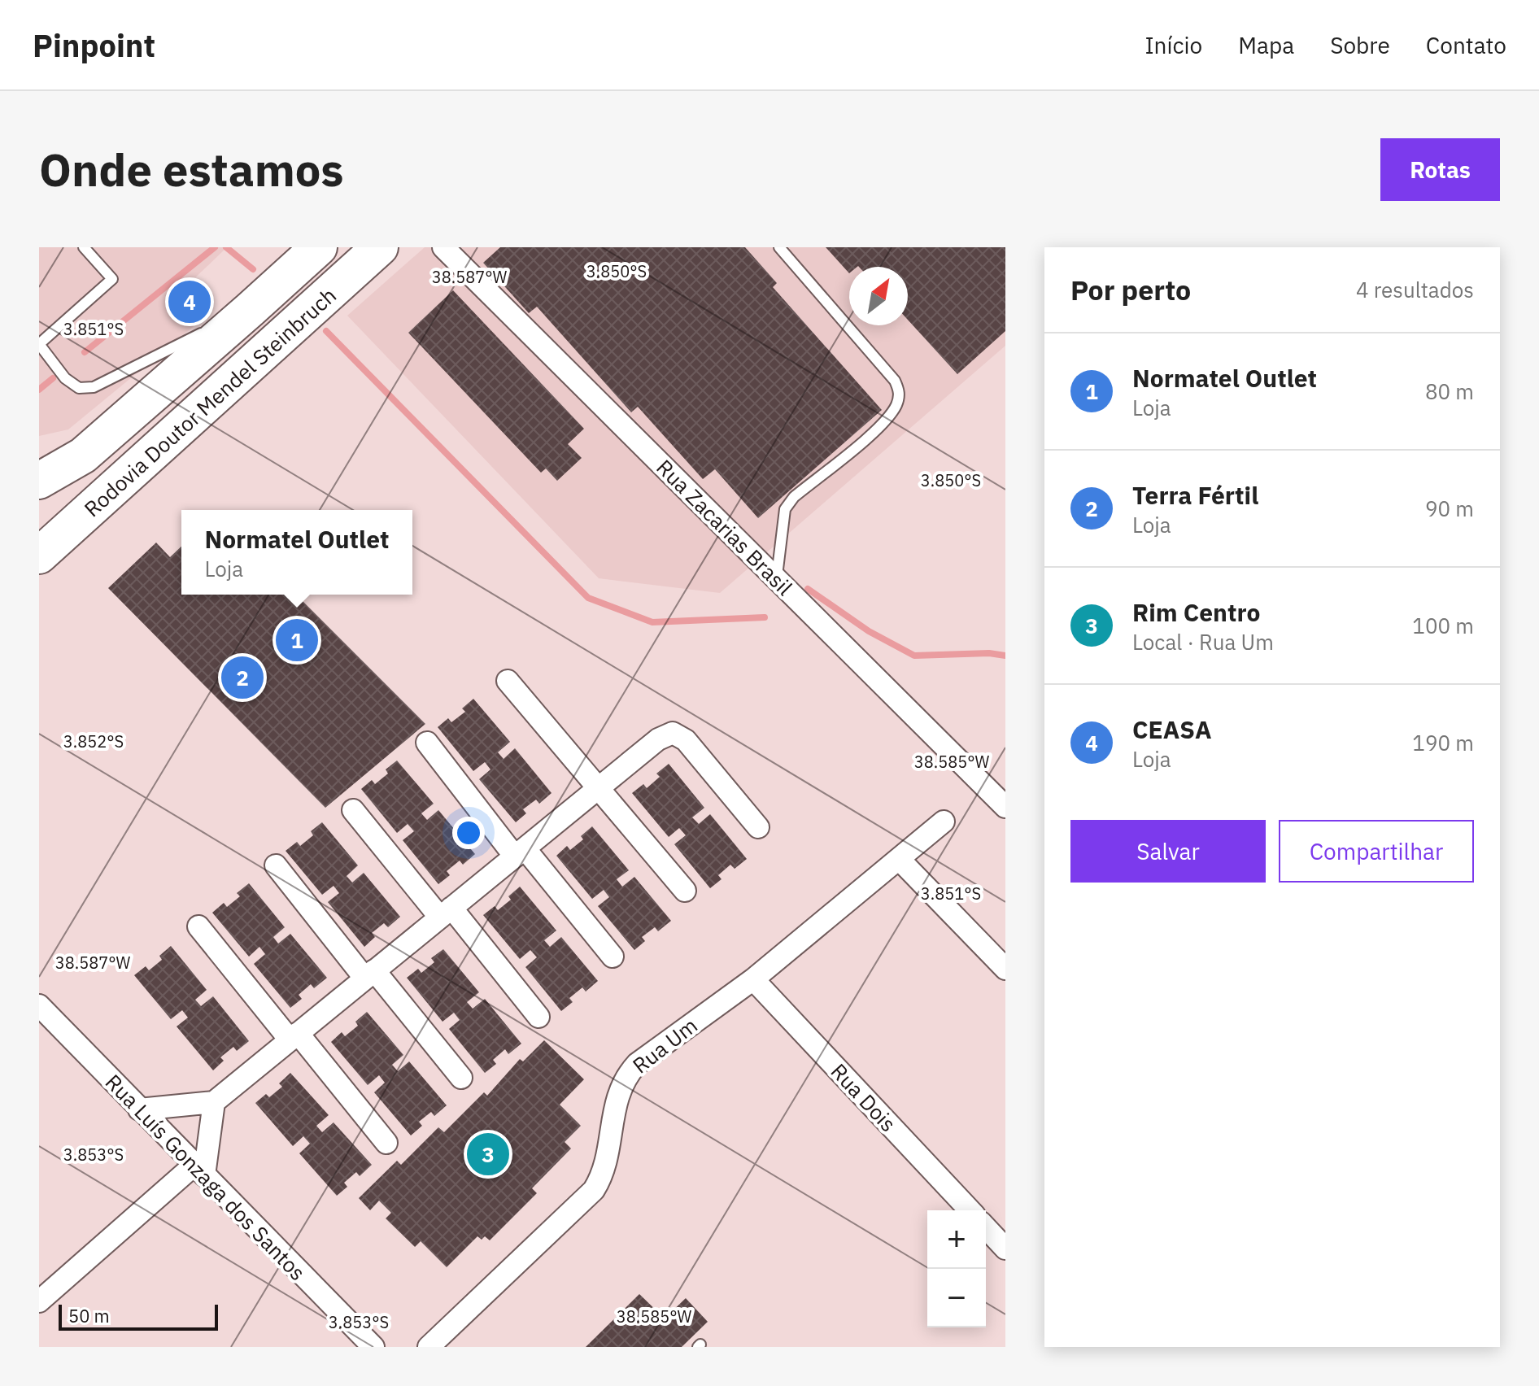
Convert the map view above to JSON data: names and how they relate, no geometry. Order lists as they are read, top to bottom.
{
  "streets": {
    "highway": ["Rodovia Doutor Mendel Steinbruch"],
    "street": [
      "Rua Zacarias Brasil",
      "Rua Um",
      "Rua Dois",
      "Rua Luís Gonzaga dos Santos"
    ]
  },
  "crossings": [
    ["Rua Um", "Rua Dois"]
  ],
  "scale_bar": "50 m",
  "north": "top right",
  "page": {
    "header": "Pinpoint",
    "nav": [
      "Início",
      "Mapa",
      "Sobre",
      "Contato"
    ],
    "buttons": [
      "Rotas",
      ["Salvar", "Compartilhar"]
    ],
    "title": "Onde estamos",
    "heading": ["Por perto", "4 resultados"],
    "pins": [
      "4",
      "1",
      "2",
      "3"
    ],
    "list": [
      {
        "mark": "1",
        "name": "Normatel Outlet",
        "note": "Loja",
        "value": "80 m"
      },
      {
        "mark": "2",
        "name": "Terra Fértil",
        "note": "Loja",
        "value": "90 m"
      },
      {
        "mark": "3",
        "name": "Rim Centro",
        "note": "Local · Rua Um",
        "value": "100 m"
      },
      {
        "mark": "4",
        "name": "CEASA",
        "note": "Loja",
        "value": "190 m"
      }
    ],
    "popup": ["Normatel Outlet", "Loja"],
    "map_buttons": ["+", "−"],
    "scale": "50 m"
  },
  "coordinates": [
    "3.850°S",
    "38.587°W",
    "3.851°S",
    "3.852°S",
    "38.585°W",
    "3.853°S"
  ]
}
